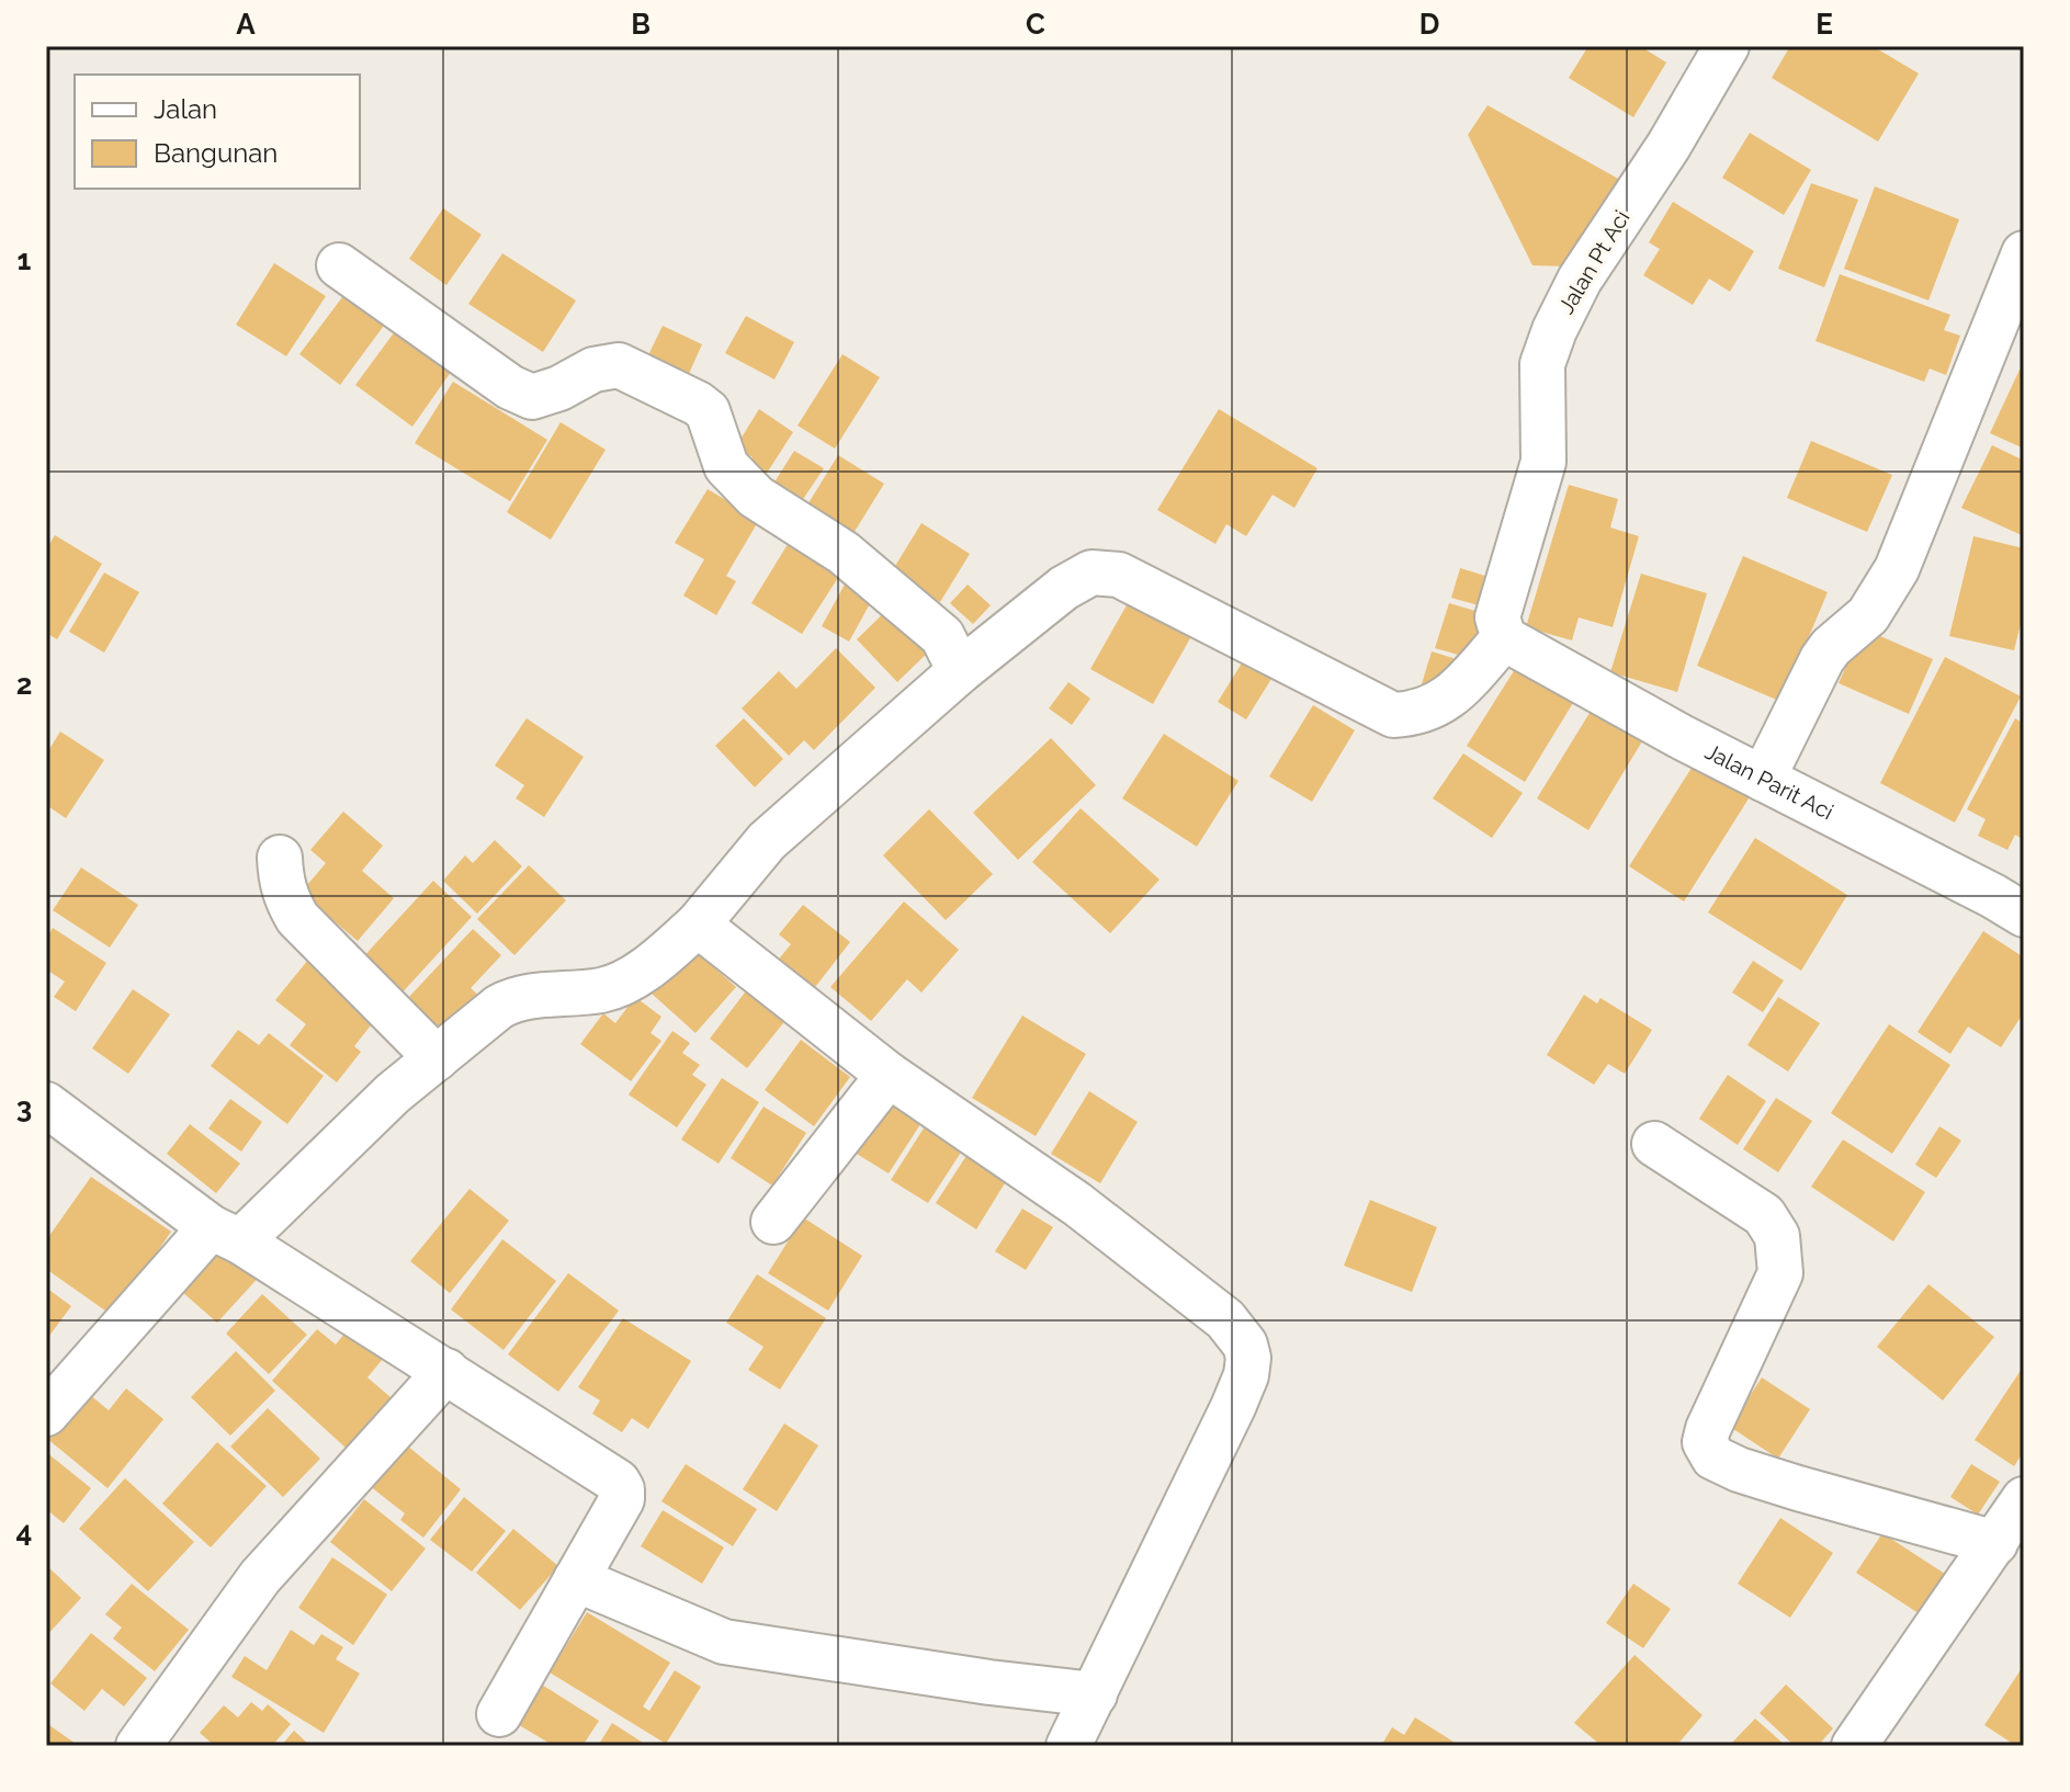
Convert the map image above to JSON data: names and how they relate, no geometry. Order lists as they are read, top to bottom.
{
  "streets": {
    "street": ["Jalan Pt Aci", "Jalan Parit Aci"]
  },
  "crossings": [
    ["Jalan Pt Aci", "Jalan Parit Aci"]
  ],
  "legend": ["Jalan", "Bangunan"],
  "grid": {
    "columns": [
      "A",
      "B",
      "C",
      "D",
      "E"
    ],
    "rows": [
      "1",
      "2",
      "3",
      "4"
    ]
  }
}
